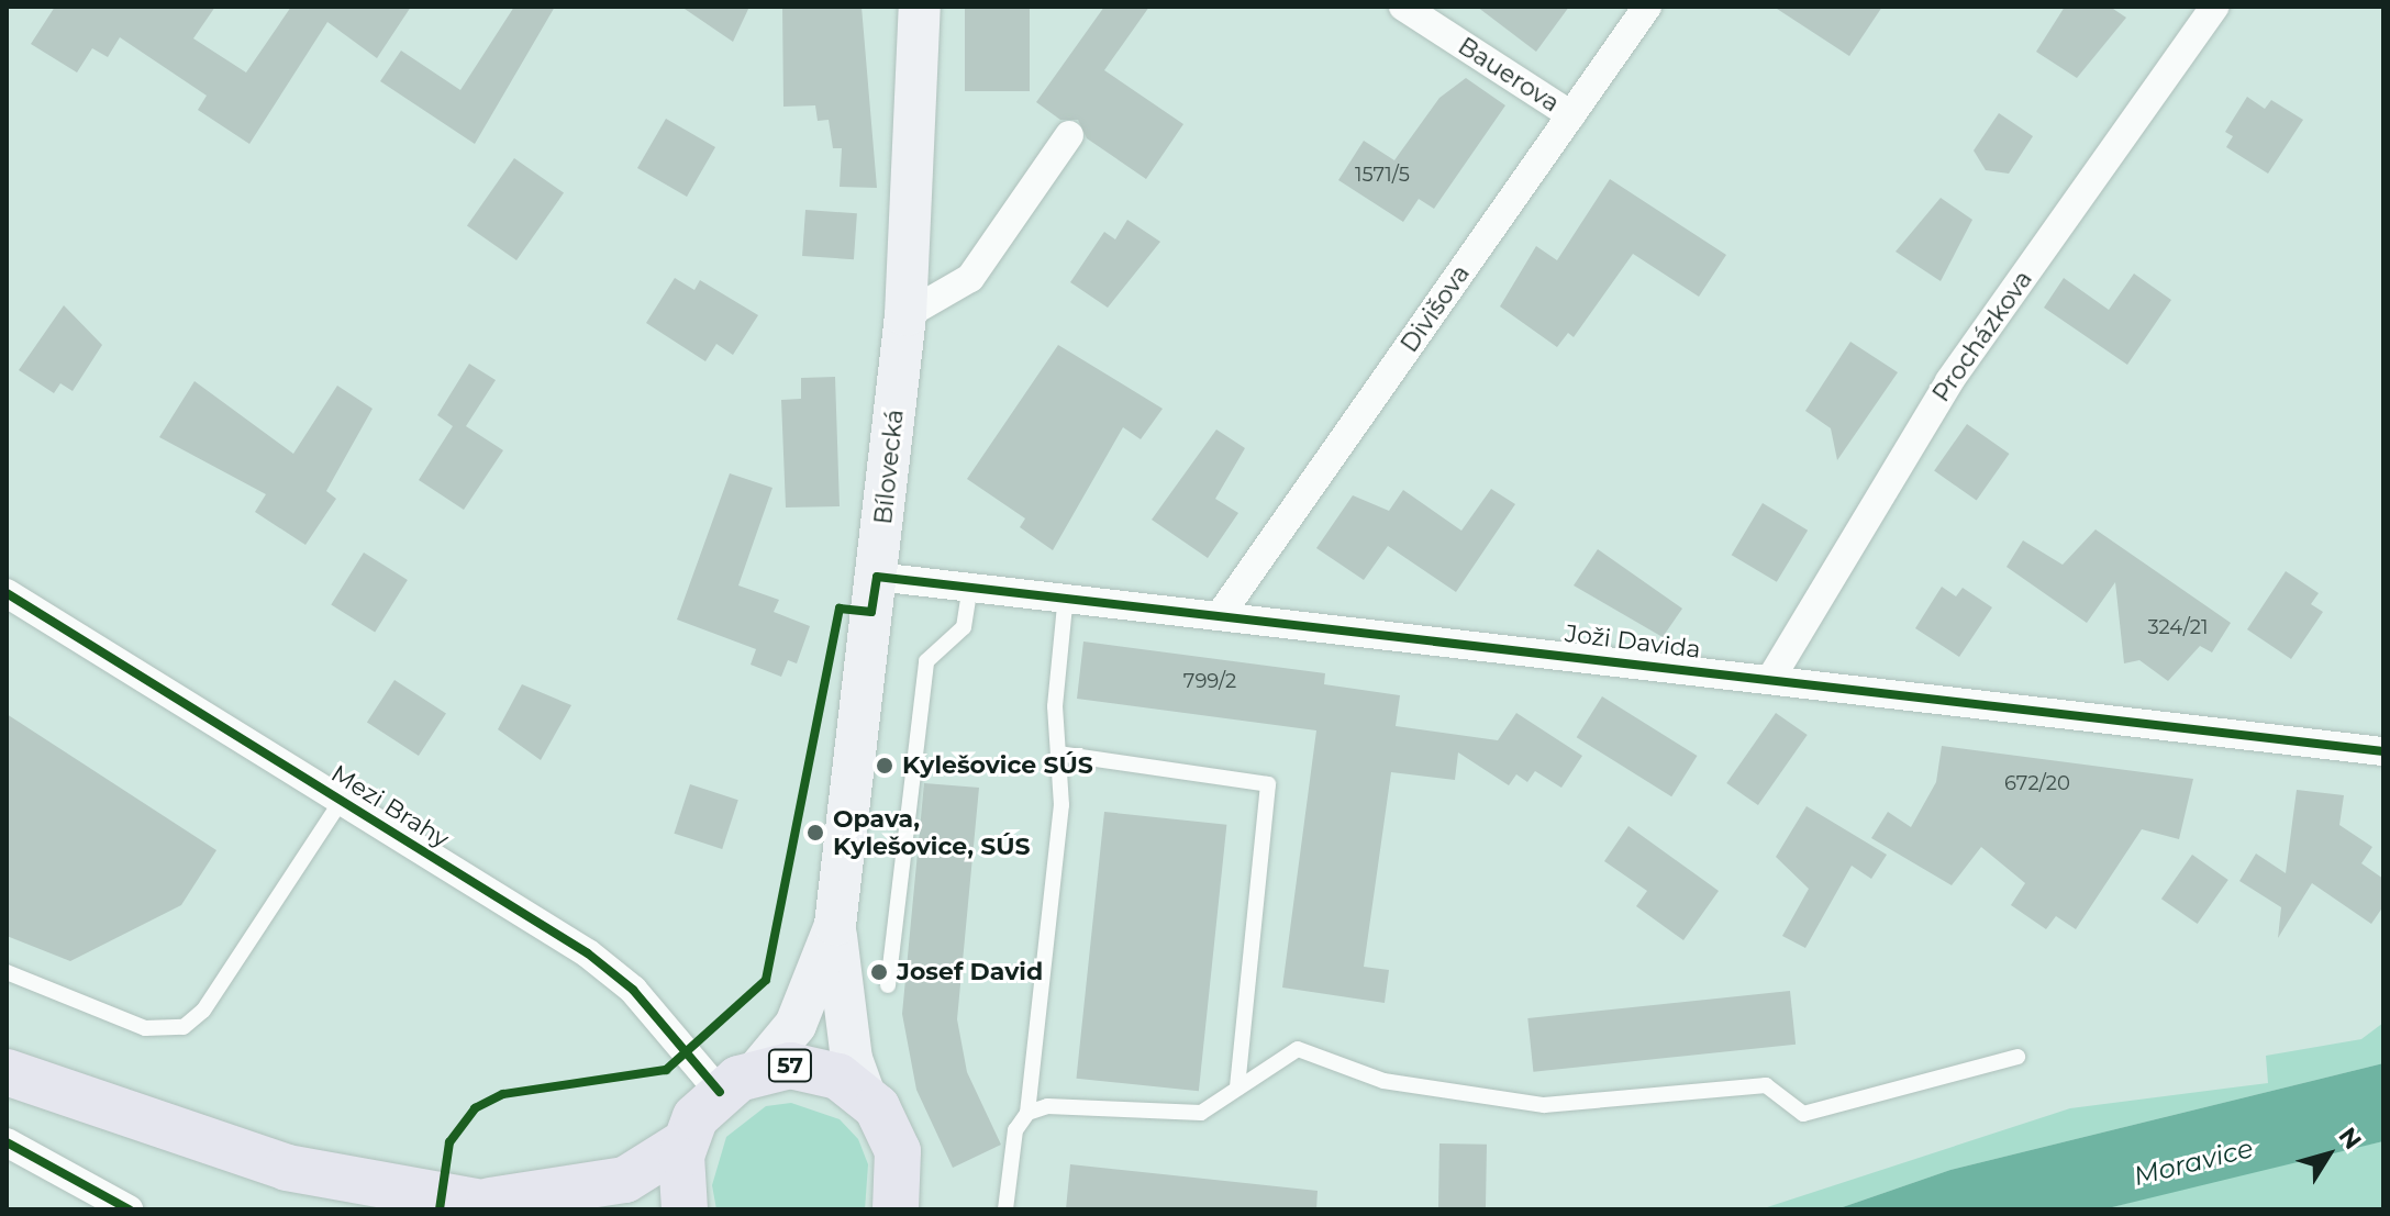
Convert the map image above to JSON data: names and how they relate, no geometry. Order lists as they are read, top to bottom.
{
  "streets": {
    "main road": ["Bílovecká", "57"],
    "street": [
      "Bauerova",
      "Divišova",
      "Procházkova",
      "Joži Davida",
      "Mezi Brahy"
    ]
  },
  "crossings": [
    ["Bauerova", "Divišova"],
    ["Divišova", "Joži Davida"],
    ["Procházkova", "Joži Davida"],
    ["Bílovecká", "Joži Davida"],
    ["Bílovecká", "Mezi Brahy"],
    ["Bílovecká", "57"]
  ],
  "water": ["Moravice"],
  "places": ["Kylešovice SÚS", "Opava, Kylešovice, SÚS", "Josef David"],
  "house_numbers": [
    "1571/5",
    "324/21",
    "799/2",
    "672/20"
  ],
  "north": "top right"
}
